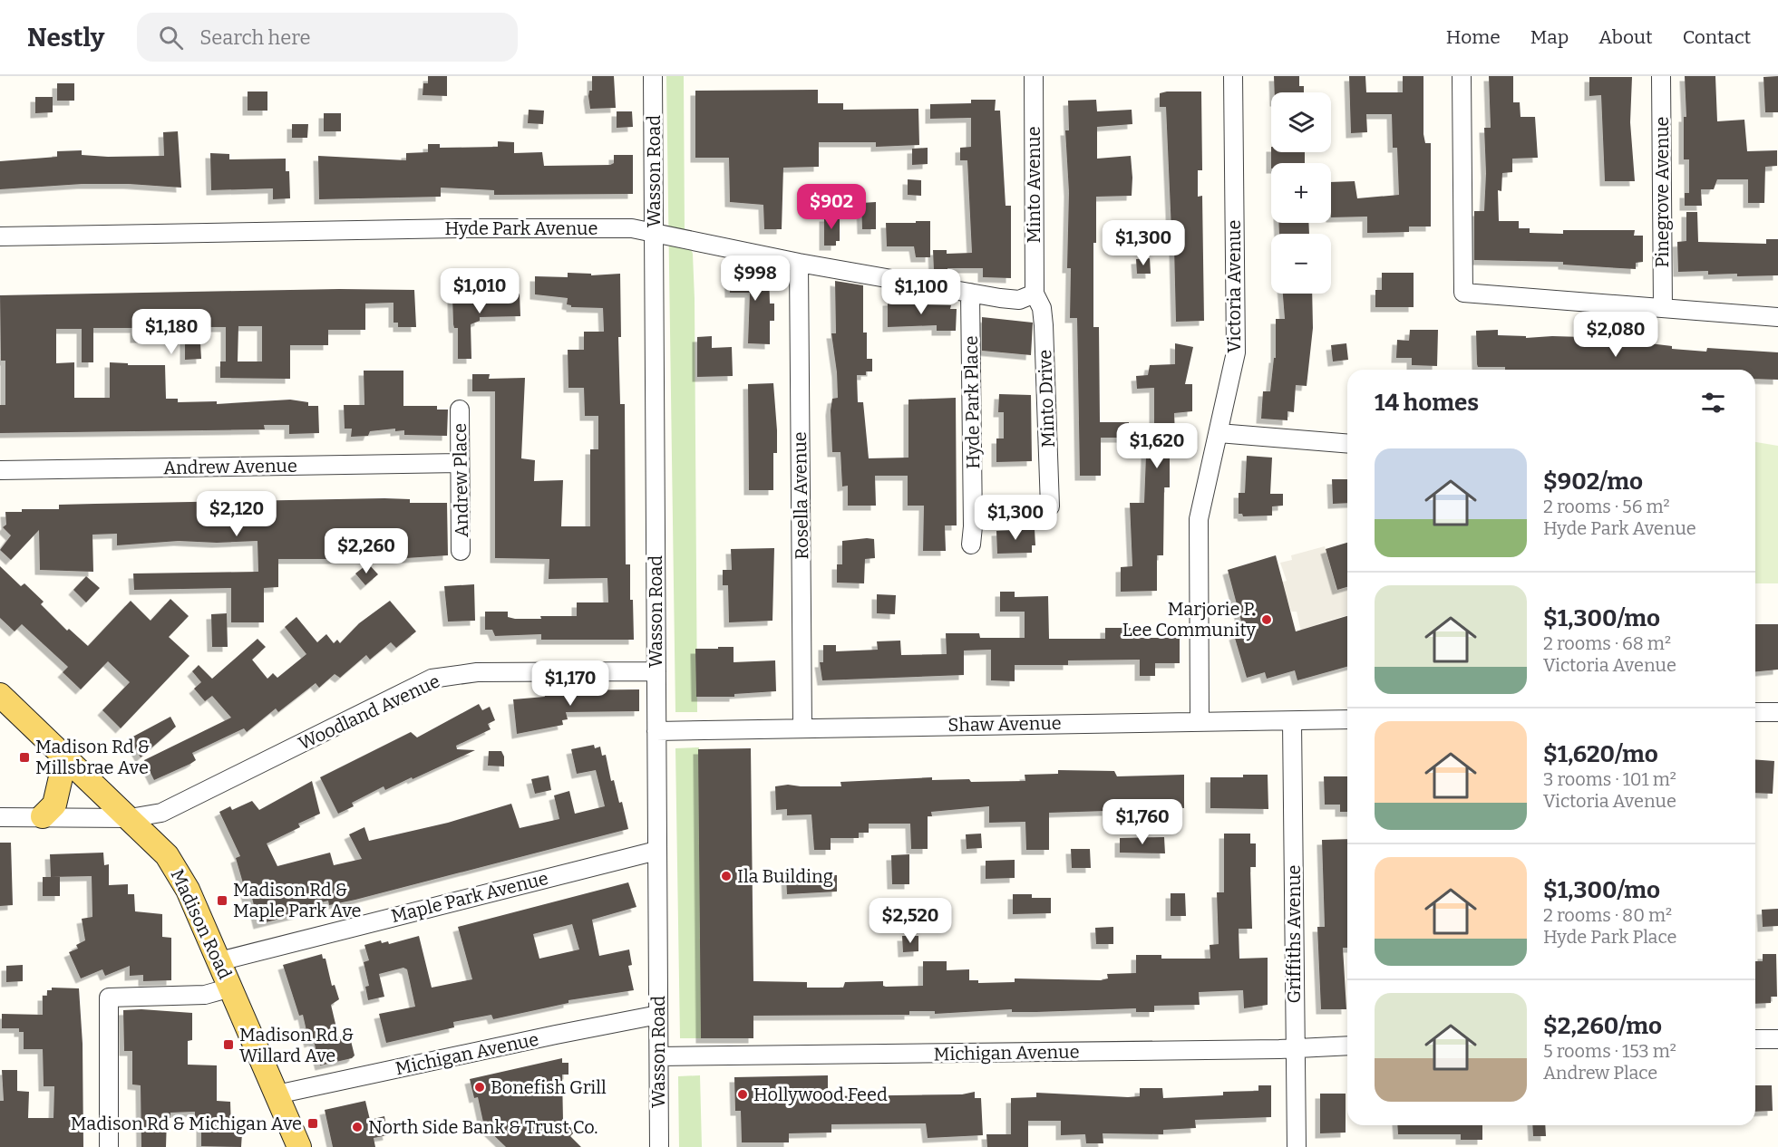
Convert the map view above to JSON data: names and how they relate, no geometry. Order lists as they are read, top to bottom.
{
  "streets": {
    "main road": ["Madison Road"],
    "street": [
      "Wasson Road",
      "Minto Avenue",
      "Pinegrove Avenue",
      "Hyde Park Avenue",
      "Victoria Avenue",
      "Minto Drive",
      "Hyde Park Place",
      "Andrew Avenue",
      "Andrew Place",
      "Rosella Avenue",
      "Woodland Avenue",
      "Shaw Avenue",
      "Maple Park Avenue",
      "Griffiths Avenue",
      "Michigan Avenue"
    ]
  },
  "crossings": [
    ["Wasson Road", "Hyde Park Avenue"],
    ["Wasson Road", "Woodland Avenue"],
    ["Wasson Road", "Shaw Avenue"],
    ["Wasson Road", "Maple Park Avenue"],
    ["Wasson Road", "Michigan Avenue"],
    ["Minto Avenue", "Hyde Park Avenue"],
    ["Minto Avenue", "Minto Drive"],
    ["Hyde Park Avenue", "Minto Drive"],
    ["Hyde Park Avenue", "Hyde Park Place"],
    ["Hyde Park Avenue", "Rosella Avenue"],
    ["Victoria Avenue", "Shaw Avenue"],
    ["Andrew Avenue", "Andrew Place"],
    ["Rosella Avenue", "Shaw Avenue"],
    ["Woodland Avenue", "Madison Road"],
    ["Shaw Avenue", "Griffiths Avenue"],
    ["Maple Park Avenue", "Madison Road"],
    ["Madison Road", "Michigan Avenue"],
    ["Griffiths Avenue", "Michigan Avenue"]
  ],
  "places": {
    "other": [
      "Marjorie P. Lee Community",
      "Ila Building",
      "Bonefish Grill",
      "Hollywood Feed",
      "North Side Bank & Trust Co."
    ],
    "transit": [
      "Madison Rd & Millsbrae Ave",
      "Madison Rd & Maple Park Ave",
      "Madison Rd & Willard Ave",
      "Madison Rd & Michigan Ave"
    ]
  },
  "page": {
    "header": "Nestly",
    "search": "Search here",
    "nav": [
      "Home",
      "Map",
      "About",
      "Contact"
    ],
    "map_buttons": ["+", "−"],
    "price": [
      "$902",
      "$1,300",
      "$998",
      "$1,010",
      "$1,100",
      "$1,180",
      "$2,080",
      "$1,620",
      "$2,120",
      "$1,300",
      "$2,260",
      "$1,170",
      "$1,760",
      "$2,520"
    ],
    "heading": "14 homes",
    "list": [
      {
        "name": "$902/mo",
        "note": "2 rooms · 56 m² · Hyde Park Avenue"
      },
      {
        "name": "$1,300/mo",
        "note": "2 rooms · 68 m² · Victoria Avenue"
      },
      {
        "name": "$1,620/mo",
        "note": "3 rooms · 101 m² · Victoria Avenue"
      },
      {
        "name": "$1,300/mo",
        "note": "2 rooms · 80 m² · Hyde Park Place"
      },
      {
        "name": "$2,260/mo",
        "note": "5 rooms · 153 m² · Andrew Place"
      }
    ]
  }
}
